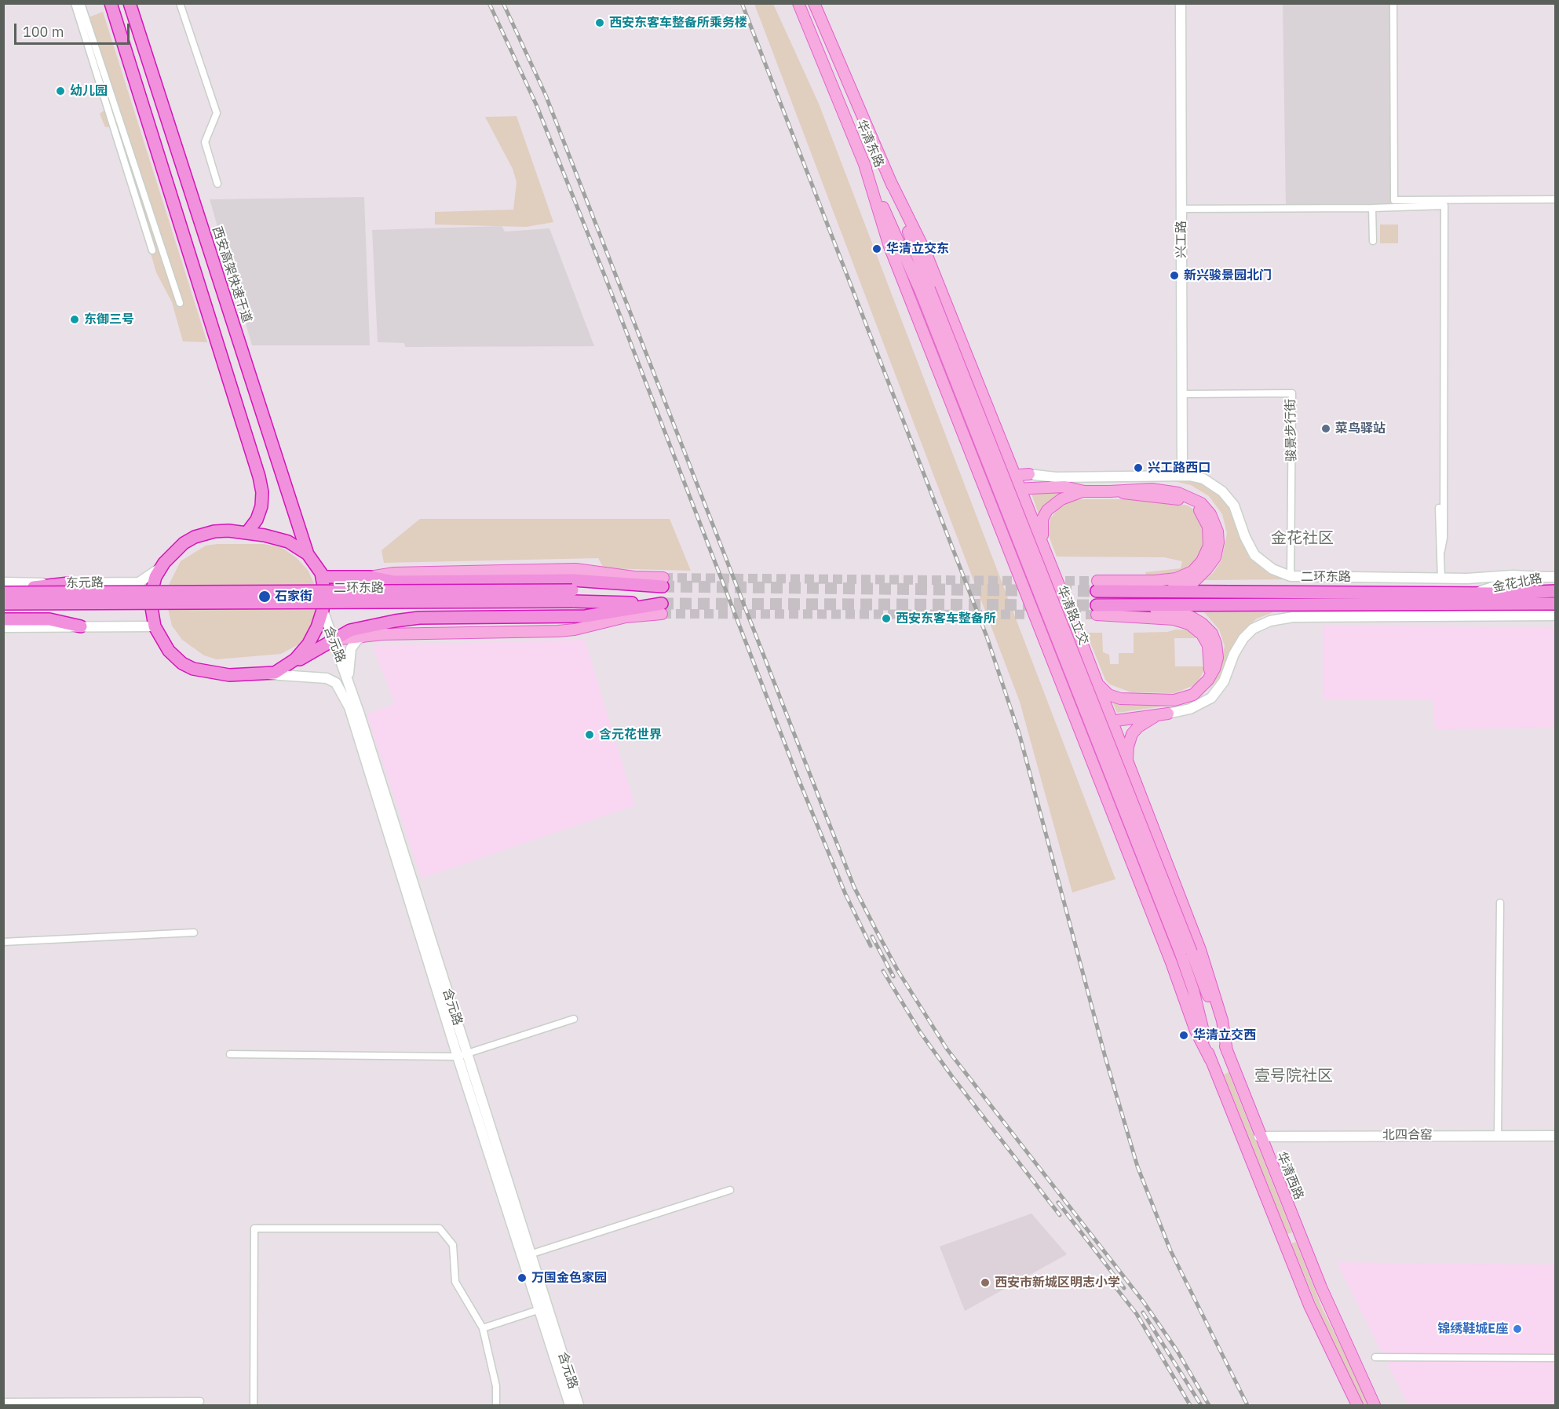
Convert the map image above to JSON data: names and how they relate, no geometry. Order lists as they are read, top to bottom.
{
  "streets": {
    "highway": ["西安高架快速干道", "二环东路"],
    "main road": [
      "华清东路",
      "兴工路",
      "东元路",
      "金花北路",
      "华清路立交",
      "含元路",
      "北四合窑",
      "华清西路"
    ],
    "street": ["骏景步行街"]
  },
  "crossings": [
    ["华清东路", "华清路立交"],
    ["兴工路", "骏景步行街"],
    ["西安高架快速干道", "东元路"],
    ["西安高架快速干道", "含元路"],
    ["二环东路", "金花北路"],
    ["东元路", "含元路"],
    ["华清路立交", "华清西路"],
    ["北四合窑", "华清西路"]
  ],
  "districts": ["金花社区", "壹号院社区"],
  "places": [
    "西安东客车整备所乘务楼",
    "幼儿园",
    "华清立交东",
    "新兴骏景园北门",
    "东御三号",
    "菜鸟驿站",
    "兴工路西口",
    "石家街",
    "西安东客车整备所",
    "含元花世界",
    "华清立交西",
    "万国金色家园",
    "西安市新城区明志小学",
    "锦绣鞋城E座"
  ],
  "scale_bar": "100 m"
}
